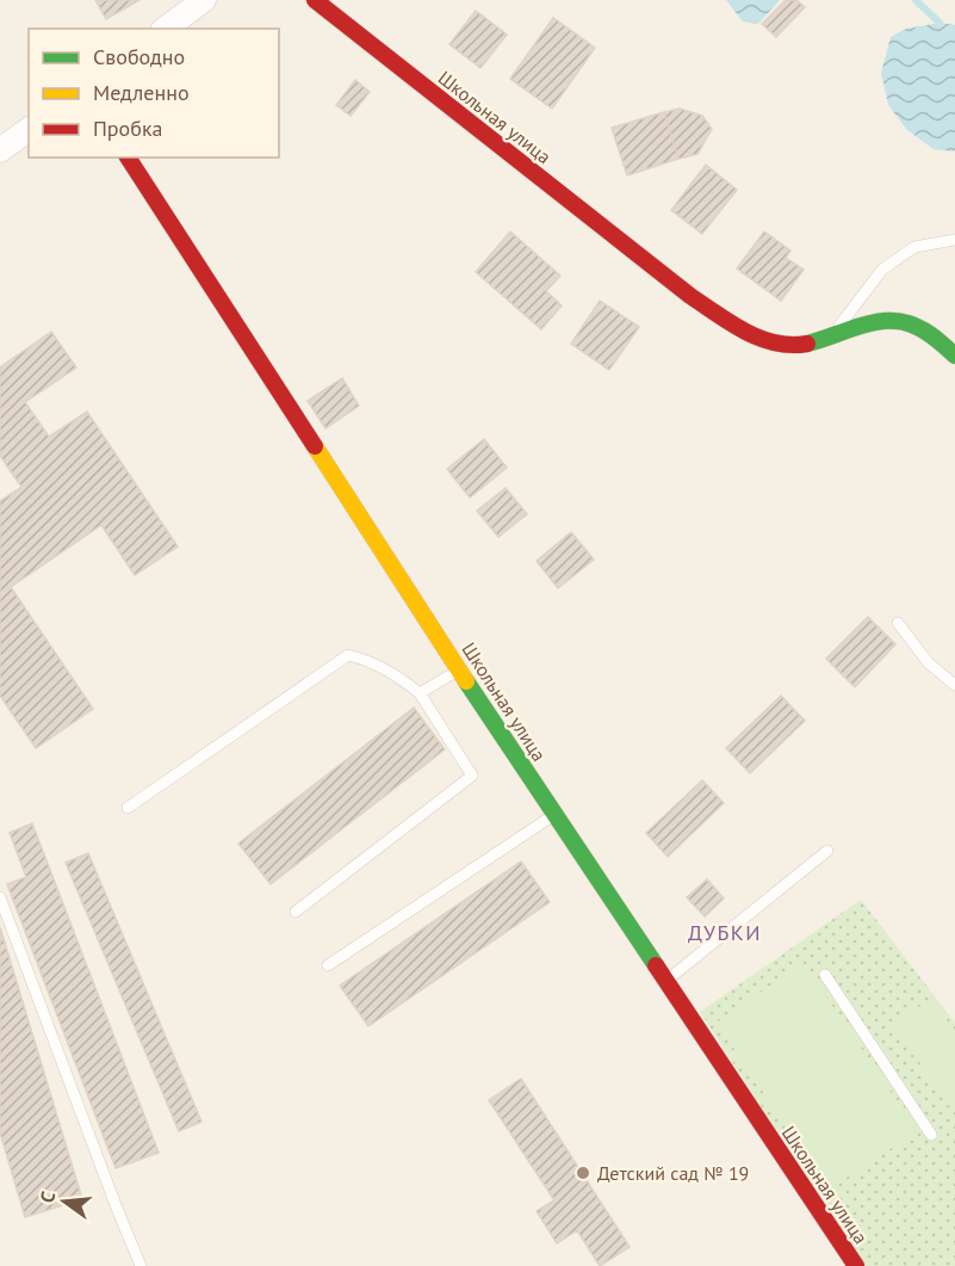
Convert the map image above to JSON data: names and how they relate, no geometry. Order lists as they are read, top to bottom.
{
  "streets": {
    "street": ["Школьная улица"]
  },
  "districts": ["ДУБКИ"],
  "places": ["Детский сад № 19"],
  "legend": ["Свободно", "Медленно", "Пробка"],
  "north": "left"
}
